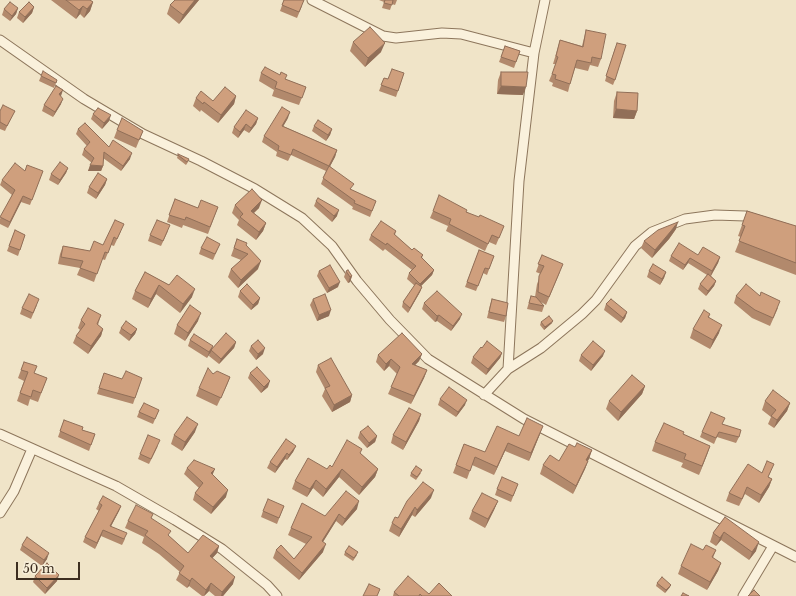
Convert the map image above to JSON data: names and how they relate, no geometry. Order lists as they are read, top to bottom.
{
  "scale_bar": "50 m"
}
